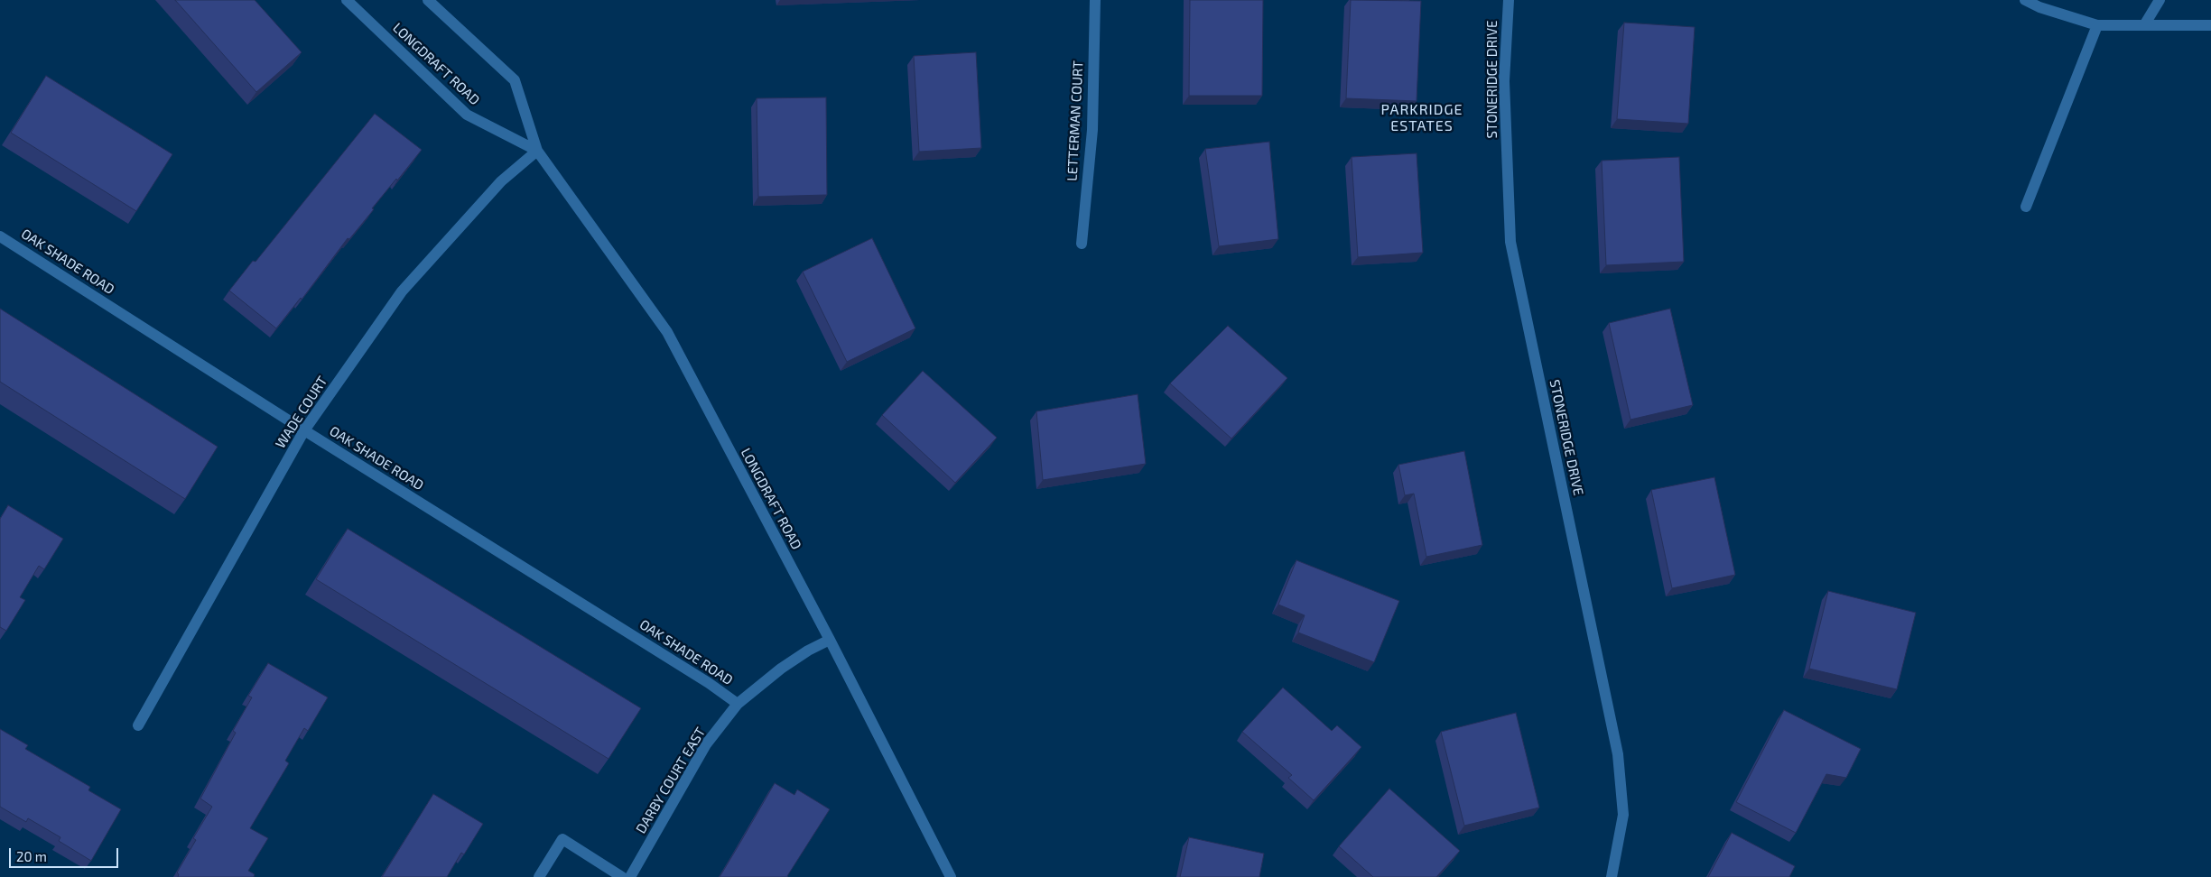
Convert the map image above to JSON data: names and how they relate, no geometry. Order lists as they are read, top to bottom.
{
  "streets": {
    "street": [
      "LONGDRAFT ROAD",
      "STONERIDGE DRIVE",
      "LETTERMAN COURT",
      "OAK SHADE ROAD",
      "WADE COURT",
      "DARBY COURT EAST"
    ]
  },
  "crossings": [
    ["LONGDRAFT ROAD", "WADE COURT"],
    ["LONGDRAFT ROAD", "DARBY COURT EAST"],
    ["OAK SHADE ROAD", "WADE COURT"],
    ["OAK SHADE ROAD", "DARBY COURT EAST"]
  ],
  "districts": ["PARKRIDGE ESTATES"],
  "scale_bar": "20 m"
}
